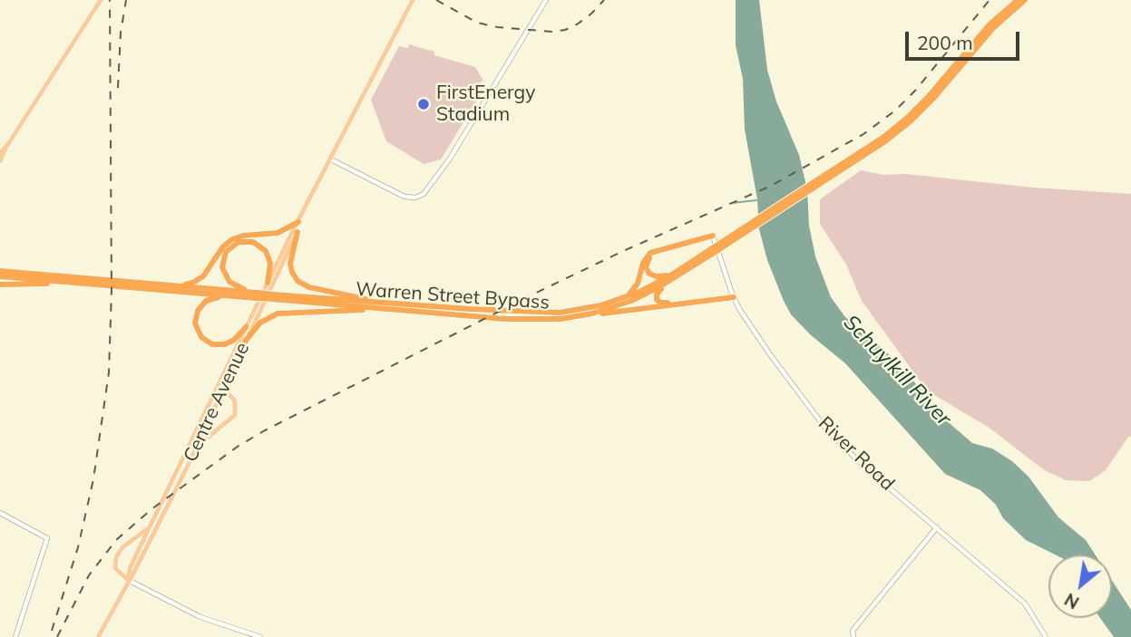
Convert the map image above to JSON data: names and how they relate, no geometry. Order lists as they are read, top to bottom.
{
  "streets": {
    "highway": ["Warren Street Bypass"],
    "main road": ["Centre Avenue"],
    "street": ["River Road"]
  },
  "water": ["Schuylkill River"],
  "places": ["FirstEnergy Stadium"],
  "scale_bar": "200 m",
  "north": "bottom left"
}
